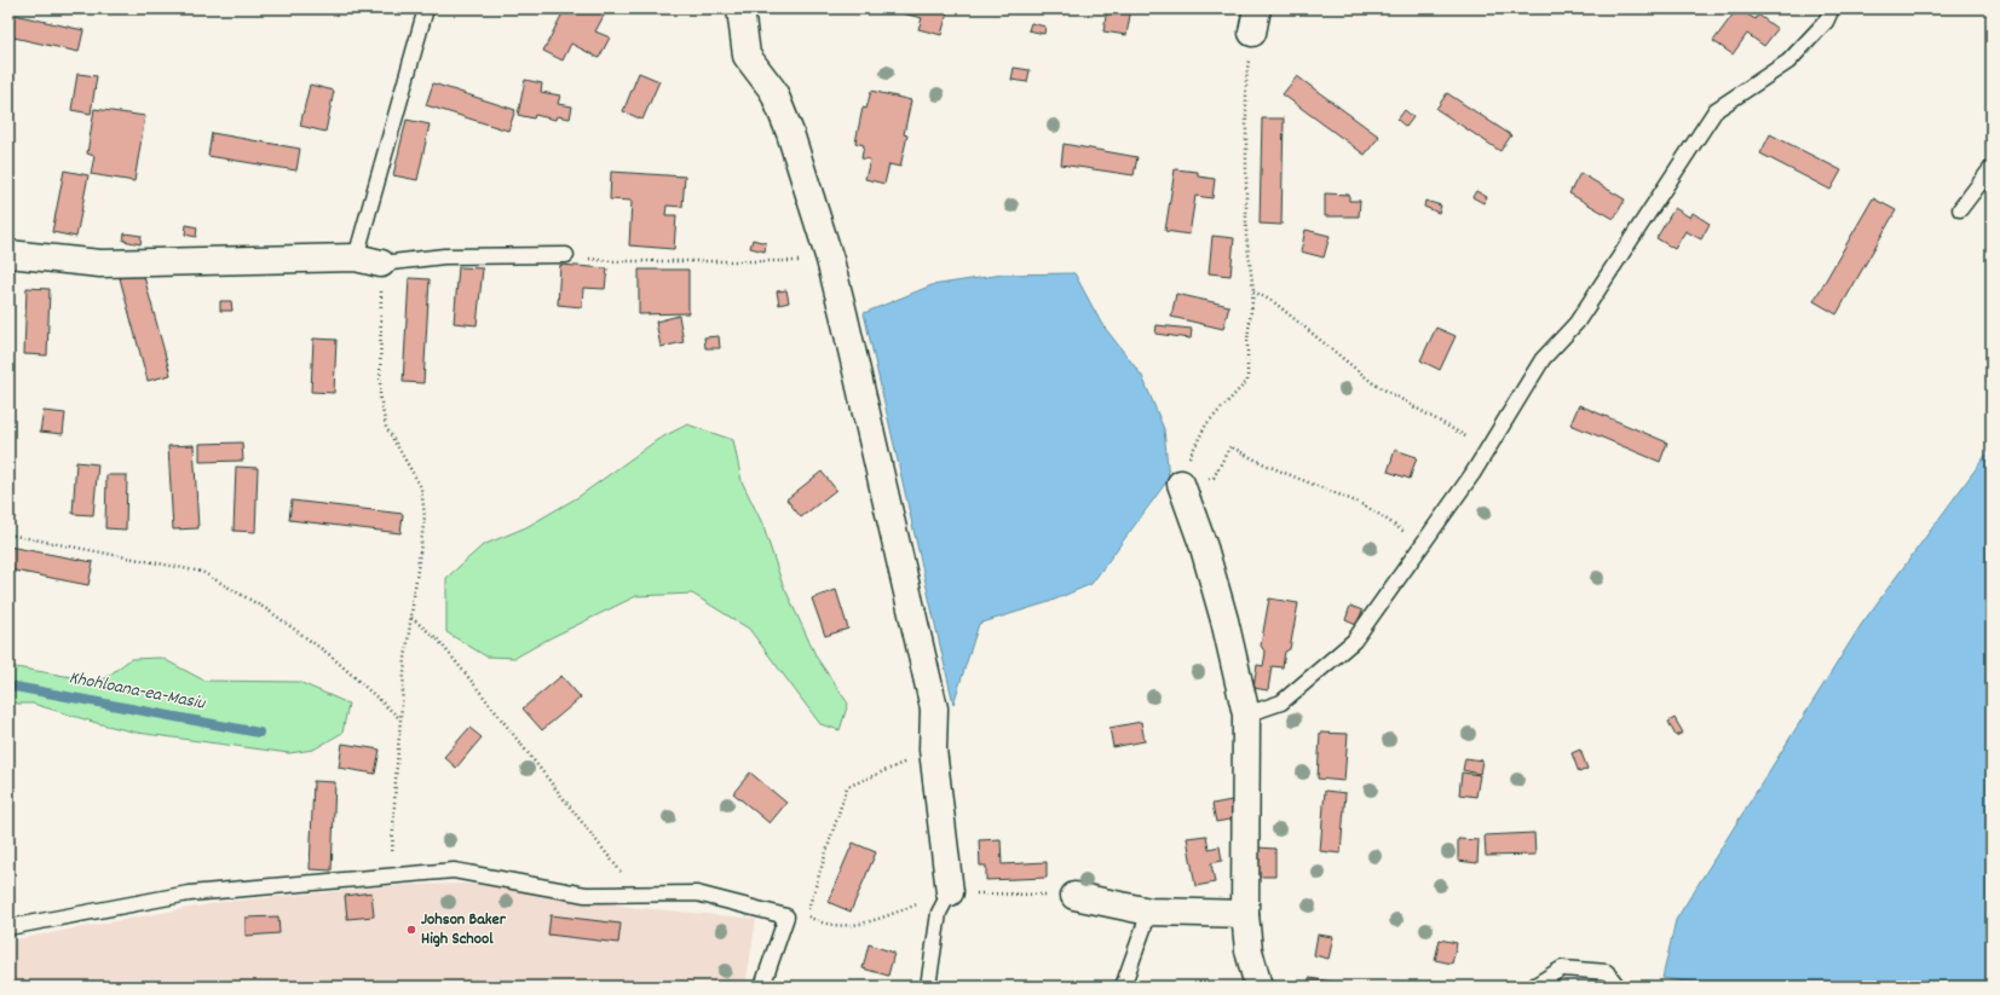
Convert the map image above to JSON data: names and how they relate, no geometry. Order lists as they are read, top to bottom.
{
  "water": ["Khohloana-ea-Masiu"],
  "places": ["Johson Baker High School"]
}
